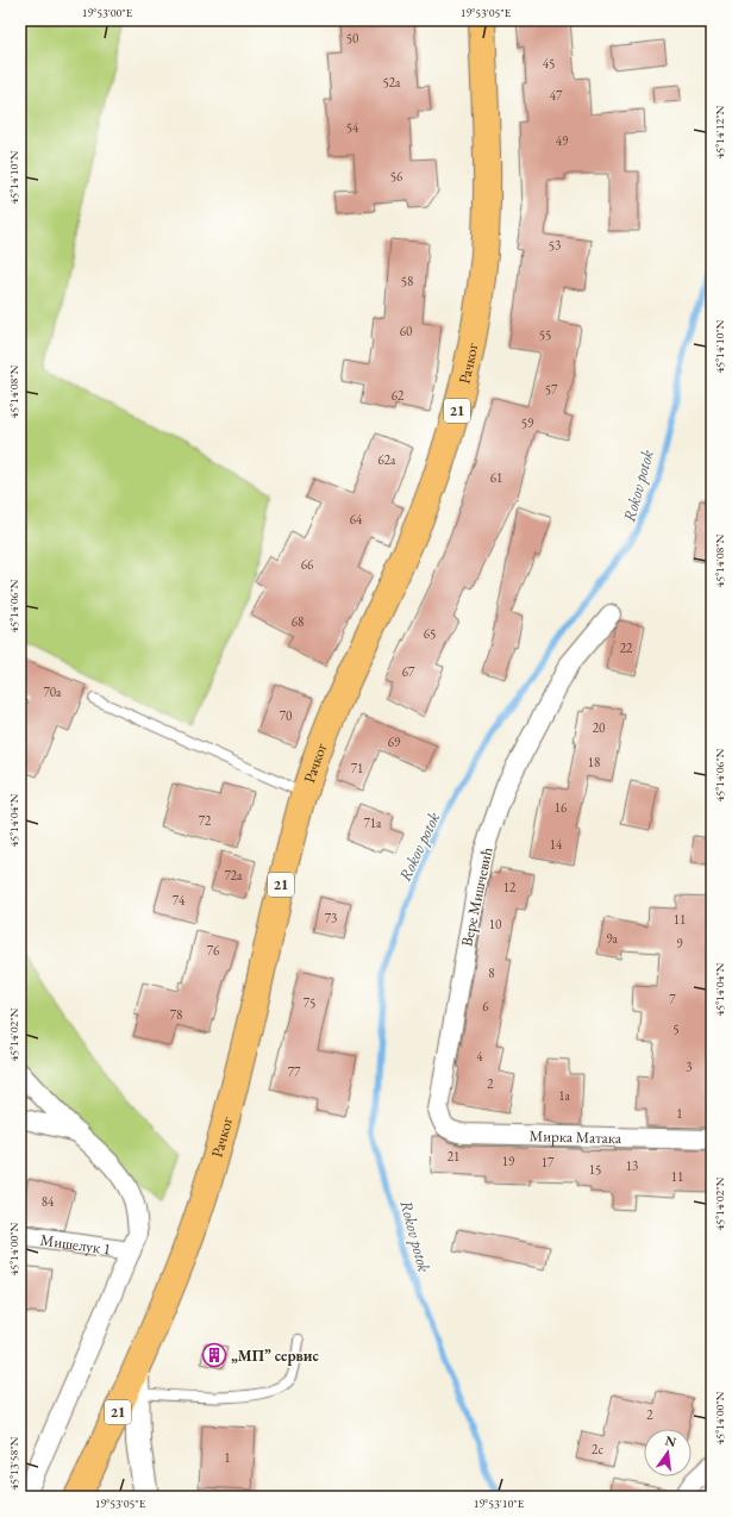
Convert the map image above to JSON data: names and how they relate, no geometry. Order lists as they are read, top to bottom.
{
  "streets": {
    "main road": ["Рачког", "21"],
    "street": ["Вере Мишчевић", "Мирка Матака", "Мишелук 1"]
  },
  "crossings": [
    ["Вере Мишчевић", "Мирка Матака"]
  ],
  "water": ["Rokov potok"],
  "places": {
    "building": ["„МП” сервис"]
  },
  "house_numbers": [
    "50",
    "45",
    "52a",
    "47",
    "54",
    "49",
    "56",
    "53",
    "58",
    "60",
    "55",
    "57",
    "62",
    "59",
    "62a",
    "61",
    "64",
    "66",
    "68",
    "65",
    "22",
    "67",
    "70a",
    "70",
    "20",
    "69",
    "18",
    "71",
    "16",
    "72",
    "71a",
    "14",
    "72a",
    "12",
    "74",
    "73",
    "11",
    "10",
    "9a",
    "9",
    "76",
    "8",
    "7",
    "75",
    "6",
    "78",
    "5",
    "4",
    "3",
    "77",
    "2",
    "1a",
    "1",
    "21",
    "19",
    "17",
    "13",
    "15",
    "11",
    "84",
    "2",
    "2c",
    "1"
  ],
  "north": "top",
  "coordinates": [
    "19°53'00\"E",
    "19°53'05\"E",
    "45°14'12\"N",
    "45°14'10\"N",
    "45°14'08\"N",
    "45°14'06\"N",
    "45°14'04\"N",
    "45°14'02\"N",
    "45°14'00\"N",
    "45°13'58\"N",
    "19°53'10\"E"
  ]
}
